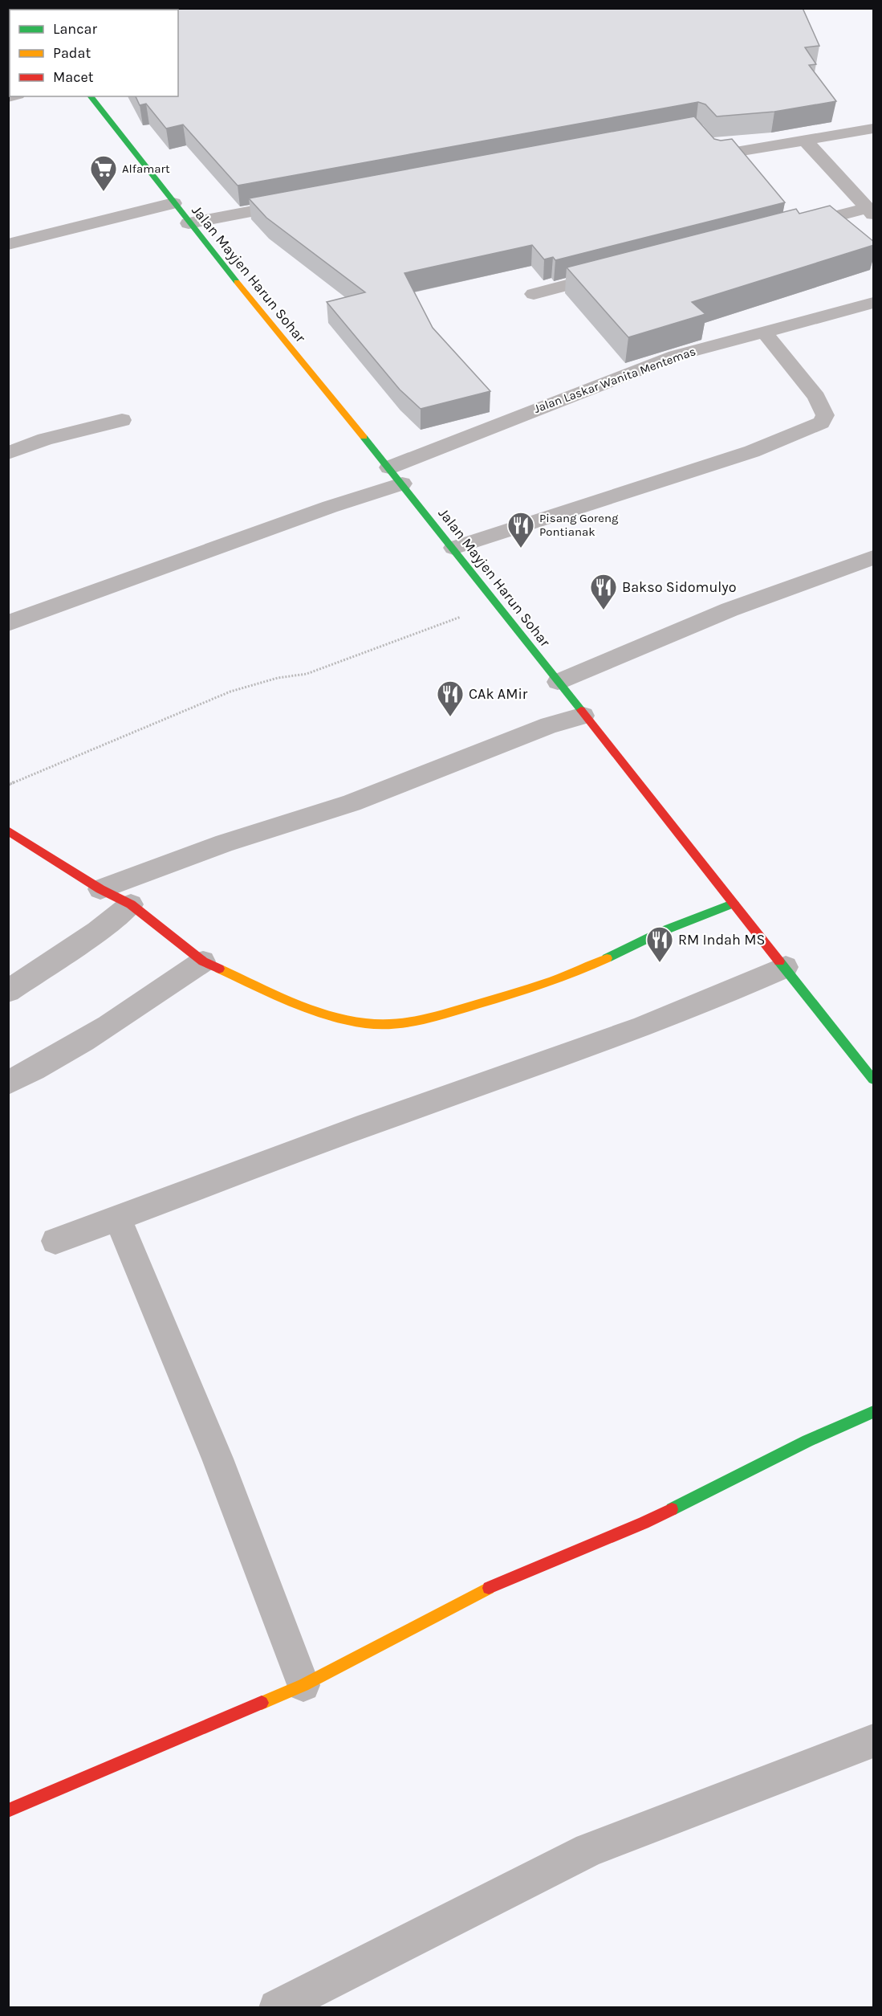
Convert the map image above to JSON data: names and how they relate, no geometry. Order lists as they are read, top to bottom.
{
  "streets": {
    "main road": ["Jalan Mayjen Harun Sohar"],
    "street": ["Jalan Laskar Wanita Mentemas"]
  },
  "crossings": [
    ["Jalan Mayjen Harun Sohar", "Jalan Laskar Wanita Mentemas"]
  ],
  "places": {
    "supermarket": ["Alfamart"],
    "restaurant": [
      "Pisang Goreng Pontianak",
      "Bakso Sidomulyo",
      "CAk AMir",
      "RM Indah MS"
    ]
  },
  "legend": ["Lancar", "Padat", "Macet"]
}
